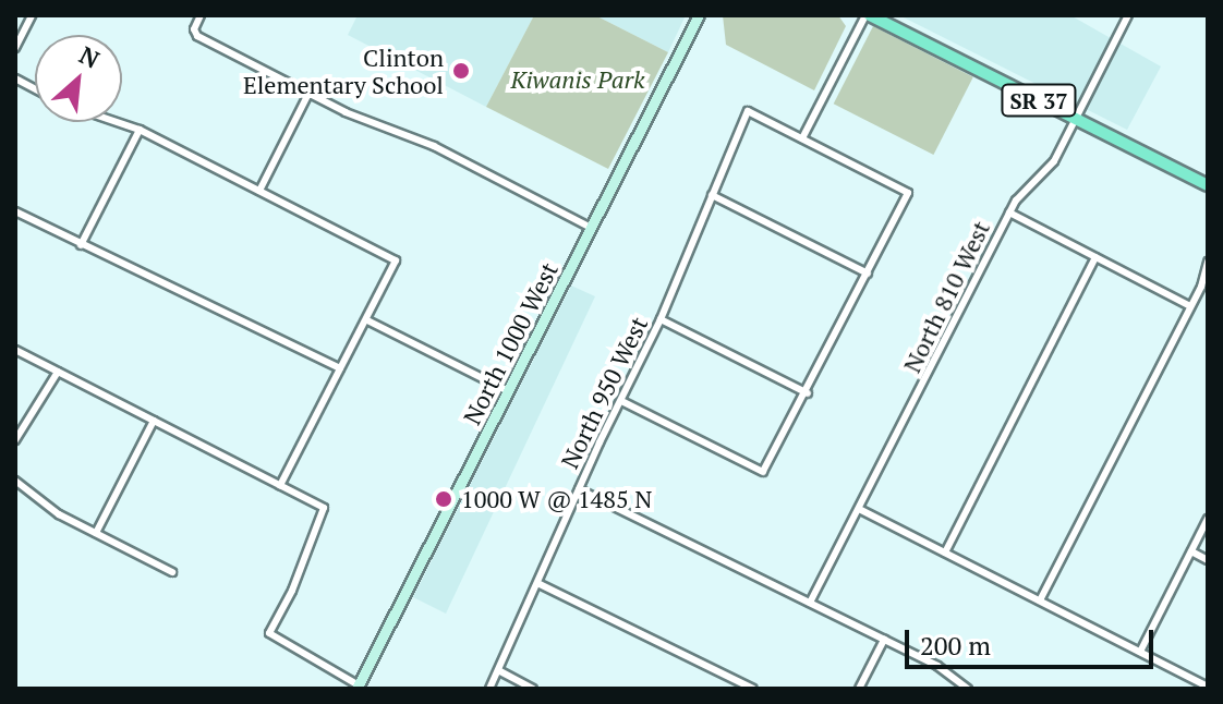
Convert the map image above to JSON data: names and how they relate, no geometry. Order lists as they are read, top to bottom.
{
  "streets": {
    "main road": ["SR 37"],
    "street": ["North 810 West", "North 1000 West", "North 950 West"]
  },
  "crossings": [
    ["SR 37", "North 810 West"]
  ],
  "parks": ["Kiwanis Park"],
  "places": ["Clinton Elementary School", "1000 W @ 1485 N"],
  "scale_bar": "200 m",
  "north": "top right"
}
